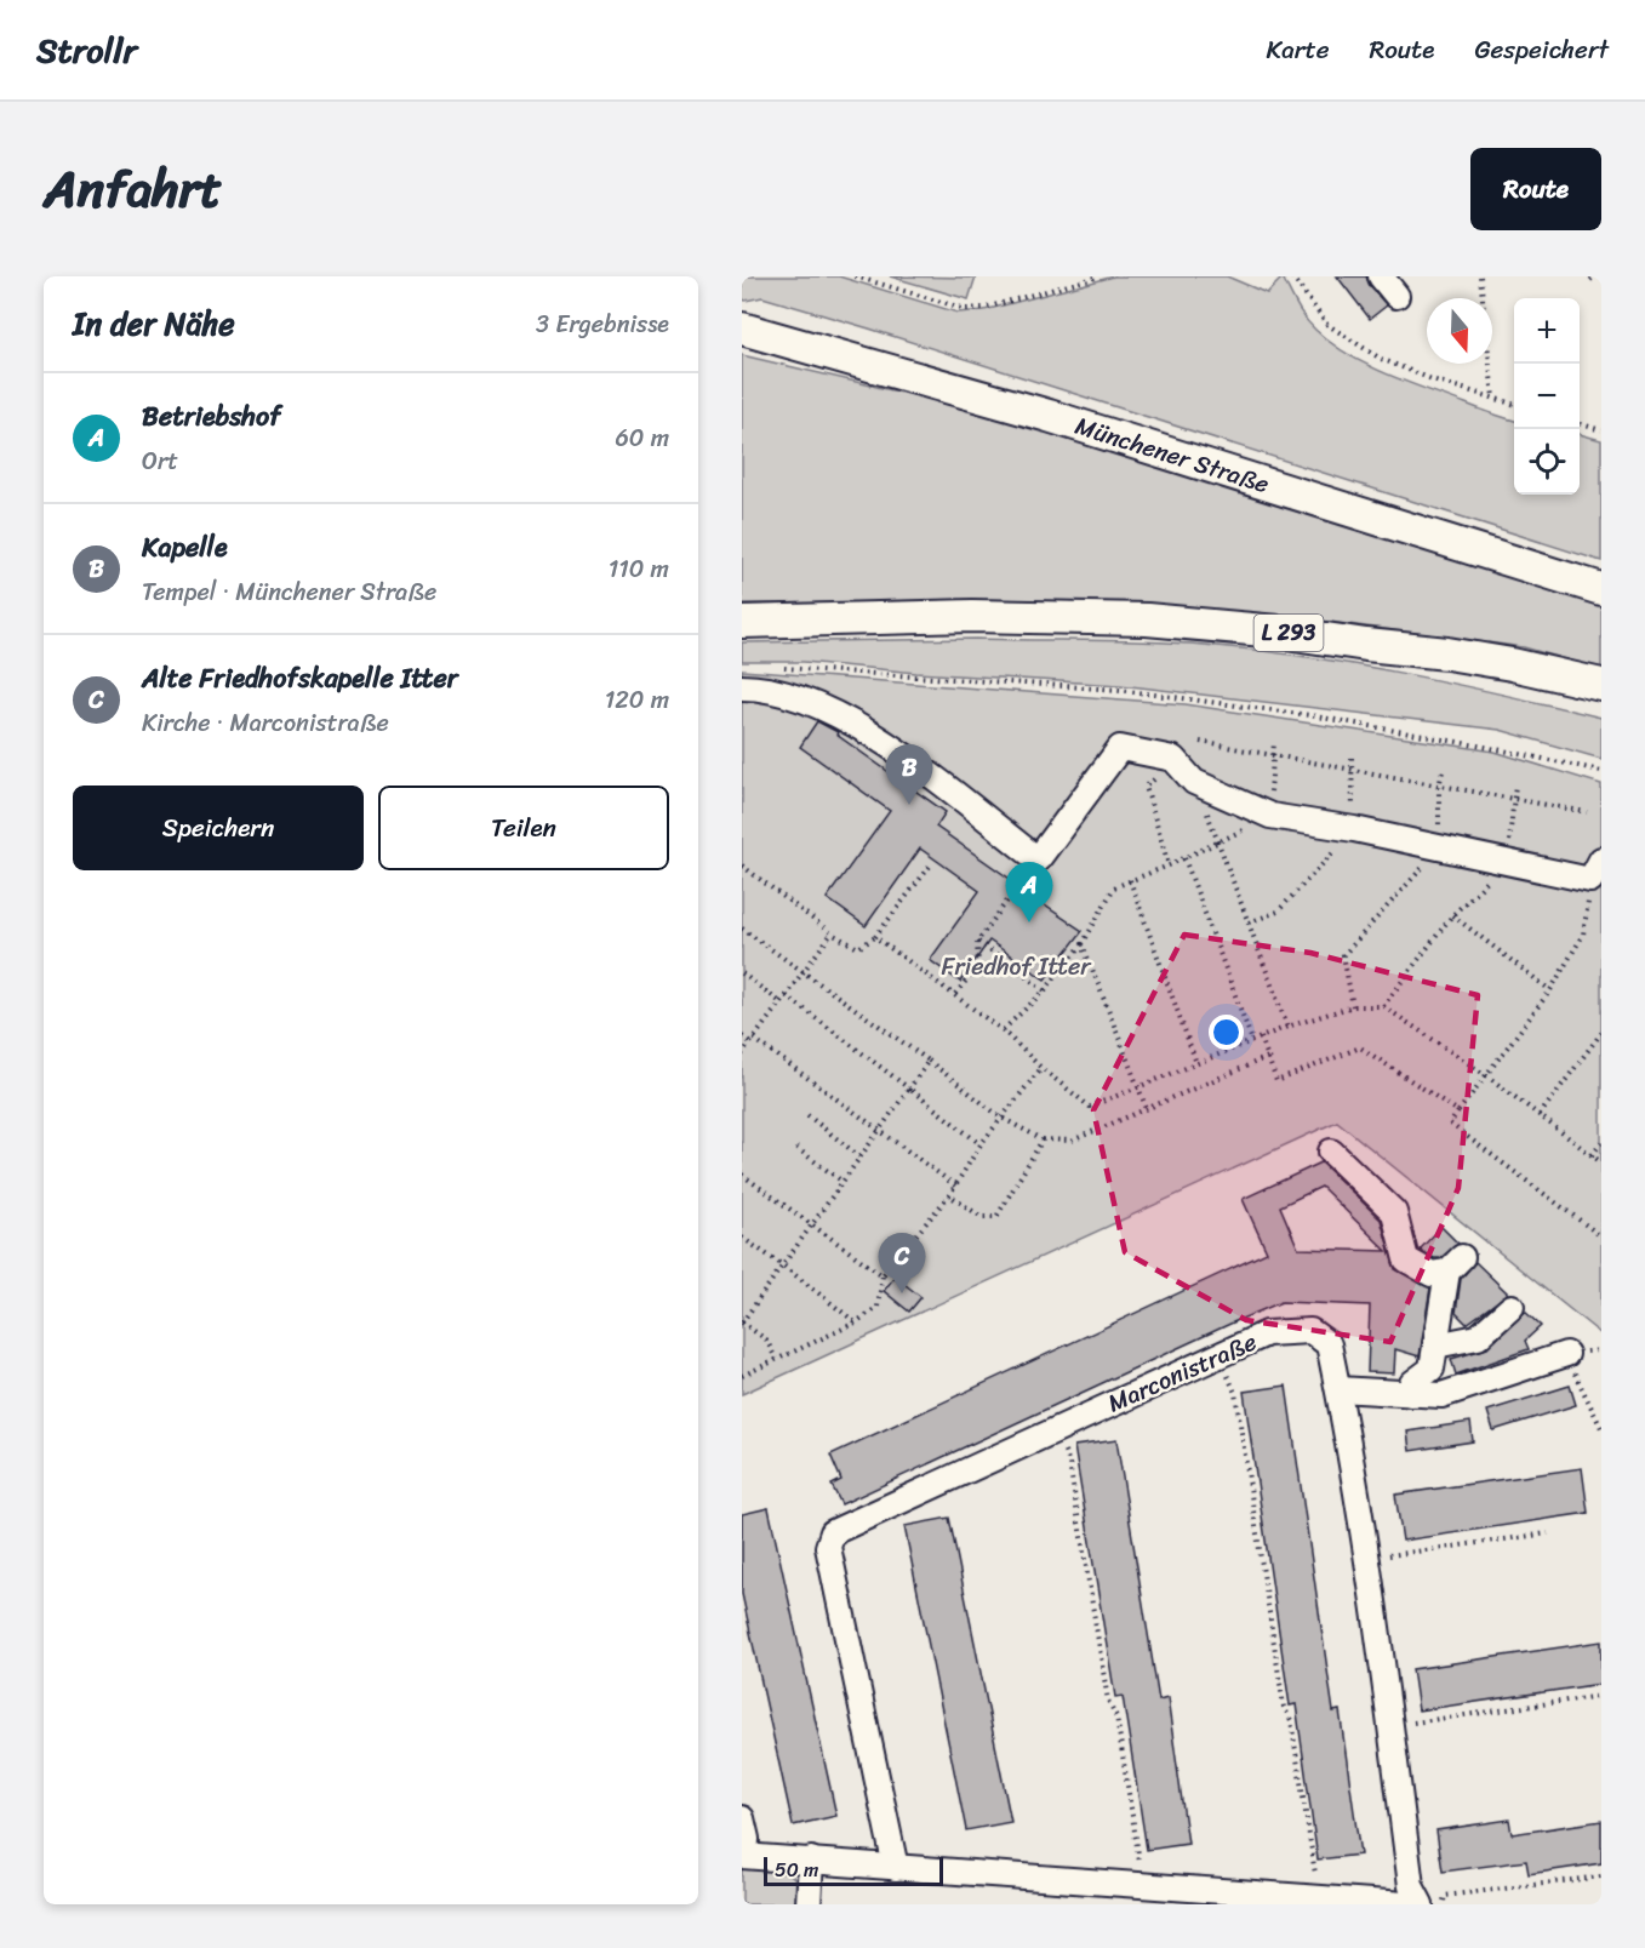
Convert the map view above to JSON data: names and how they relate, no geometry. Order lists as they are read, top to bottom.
{
  "streets": {
    "main road": ["Münchener Straße", "L 293"],
    "street": ["Marconistraße"]
  },
  "parks": ["Friedhof Itter"],
  "scale_bar": "50 m",
  "north": "bottom",
  "page": {
    "header": "Strollr",
    "nav": ["Karte", "Route", "Gespeichert"],
    "title": "Anfahrt",
    "buttons": [
      "Route",
      ["Speichern", "Teilen"]
    ],
    "heading": ["In der Nähe", "3 Ergebnisse"],
    "map_buttons": ["+", "−"],
    "list": [
      {
        "mark": "A",
        "name": "Betriebshof",
        "note": "Ort",
        "value": "60 m"
      },
      {
        "mark": "B",
        "name": "Kapelle",
        "note": "Tempel · Münchener Straße",
        "value": "110 m"
      },
      {
        "mark": "C",
        "name": "Alte Friedhofskapelle Itter",
        "note": "Kirche · Marconistraße",
        "value": "120 m"
      }
    ],
    "pins": ["B", "A", "C"],
    "scale": "50 m"
  }
}
